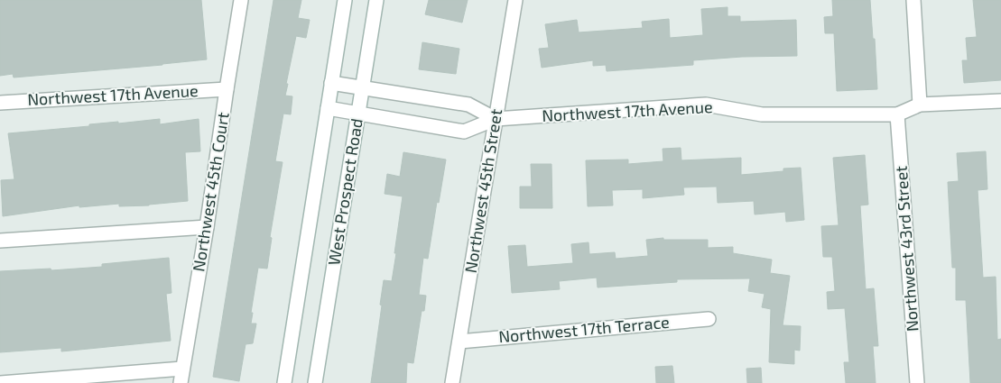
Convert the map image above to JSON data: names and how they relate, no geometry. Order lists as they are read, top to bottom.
{
  "streets": {
    "street": [
      "Northwest 17th Avenue",
      "Northwest 45th Street",
      "Northwest 45th Court",
      "West Prospect Road",
      "Northwest 43rd Street",
      "Northwest 17th Terrace"
    ]
  },
  "crossings": [
    ["Northwest 17th Avenue", "Northwest 45th Street"],
    ["Northwest 17th Avenue", "Northwest 45th Court"],
    ["Northwest 17th Avenue", "West Prospect Road"],
    ["Northwest 17th Avenue", "Northwest 43rd Street"],
    ["Northwest 45th Street", "Northwest 17th Terrace"]
  ]
}
